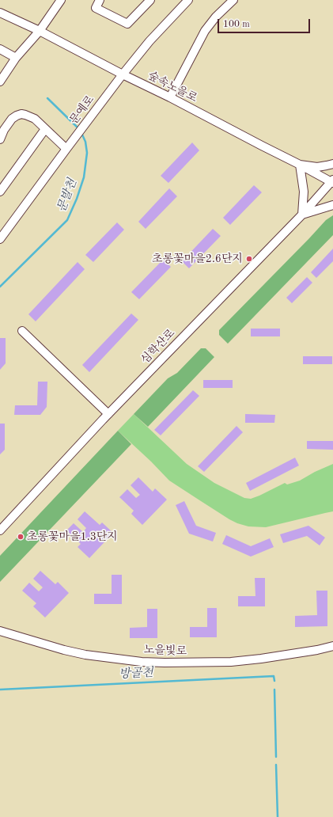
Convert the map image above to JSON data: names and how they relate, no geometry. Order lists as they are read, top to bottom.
{
  "streets": {
    "street": [
      "숲속노을로",
      "문예로",
      "심학산로",
      "노을빛로"
    ]
  },
  "crossings": [
    ["숲속노을로", "문예로"],
    ["숲속노을로", "심학산로"]
  ],
  "water": ["문발천", "방골천"],
  "places": ["초롱꽃마을2.6단지", "초롱꽃마을1.3단지"],
  "scale_bar": "100 m"
}
